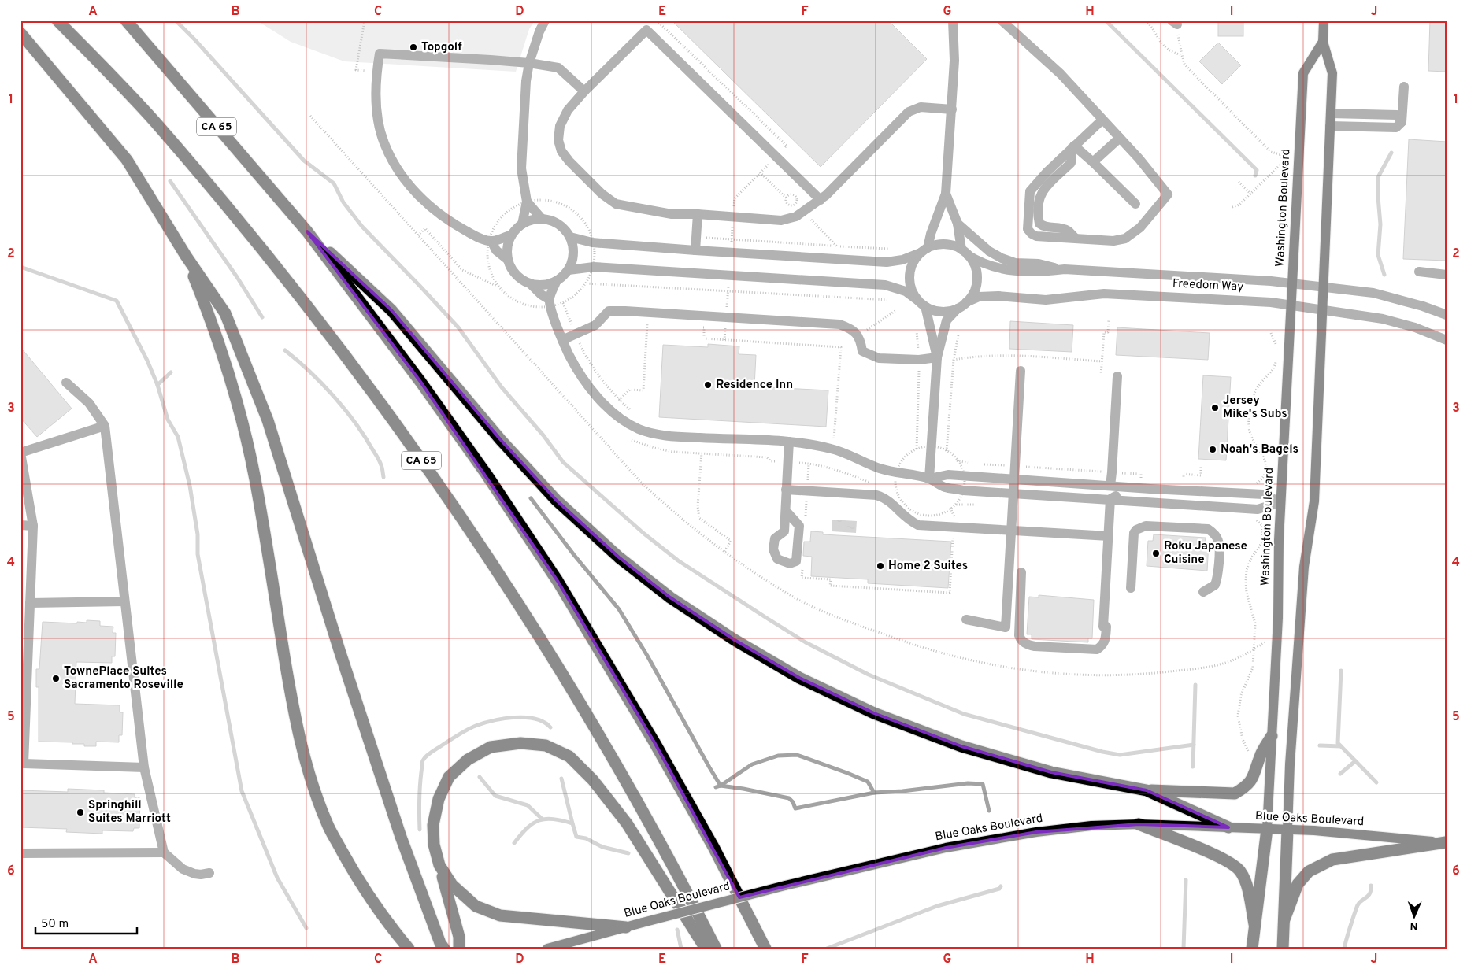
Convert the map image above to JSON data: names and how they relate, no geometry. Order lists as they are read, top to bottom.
{
  "streets": {
    "highway": ["CA 65"],
    "main road": ["Washington Boulevard", "Blue Oaks Boulevard"],
    "street": ["Freedom Way"]
  },
  "crossings": [
    ["Washington Boulevard", "Freedom Way"],
    ["Washington Boulevard", "Blue Oaks Boulevard"]
  ],
  "places": [
    "Topgolf",
    "Residence Inn",
    "Jersey Mike's Subs",
    "Noah's Bagels",
    "Roku Japanese Cuisine",
    "Home 2 Suites",
    "TownePlace Suites Sacramento Roseville",
    "Springhill Suites Marriott"
  ],
  "scale_bar": "50 m",
  "north": "bottom",
  "grid": {
    "columns": [
      "A",
      "B",
      "C",
      "D",
      "E",
      "F",
      "G",
      "H",
      "I",
      "J"
    ],
    "rows": [
      "1",
      "2",
      "3",
      "4",
      "5",
      "6"
    ]
  }
}
